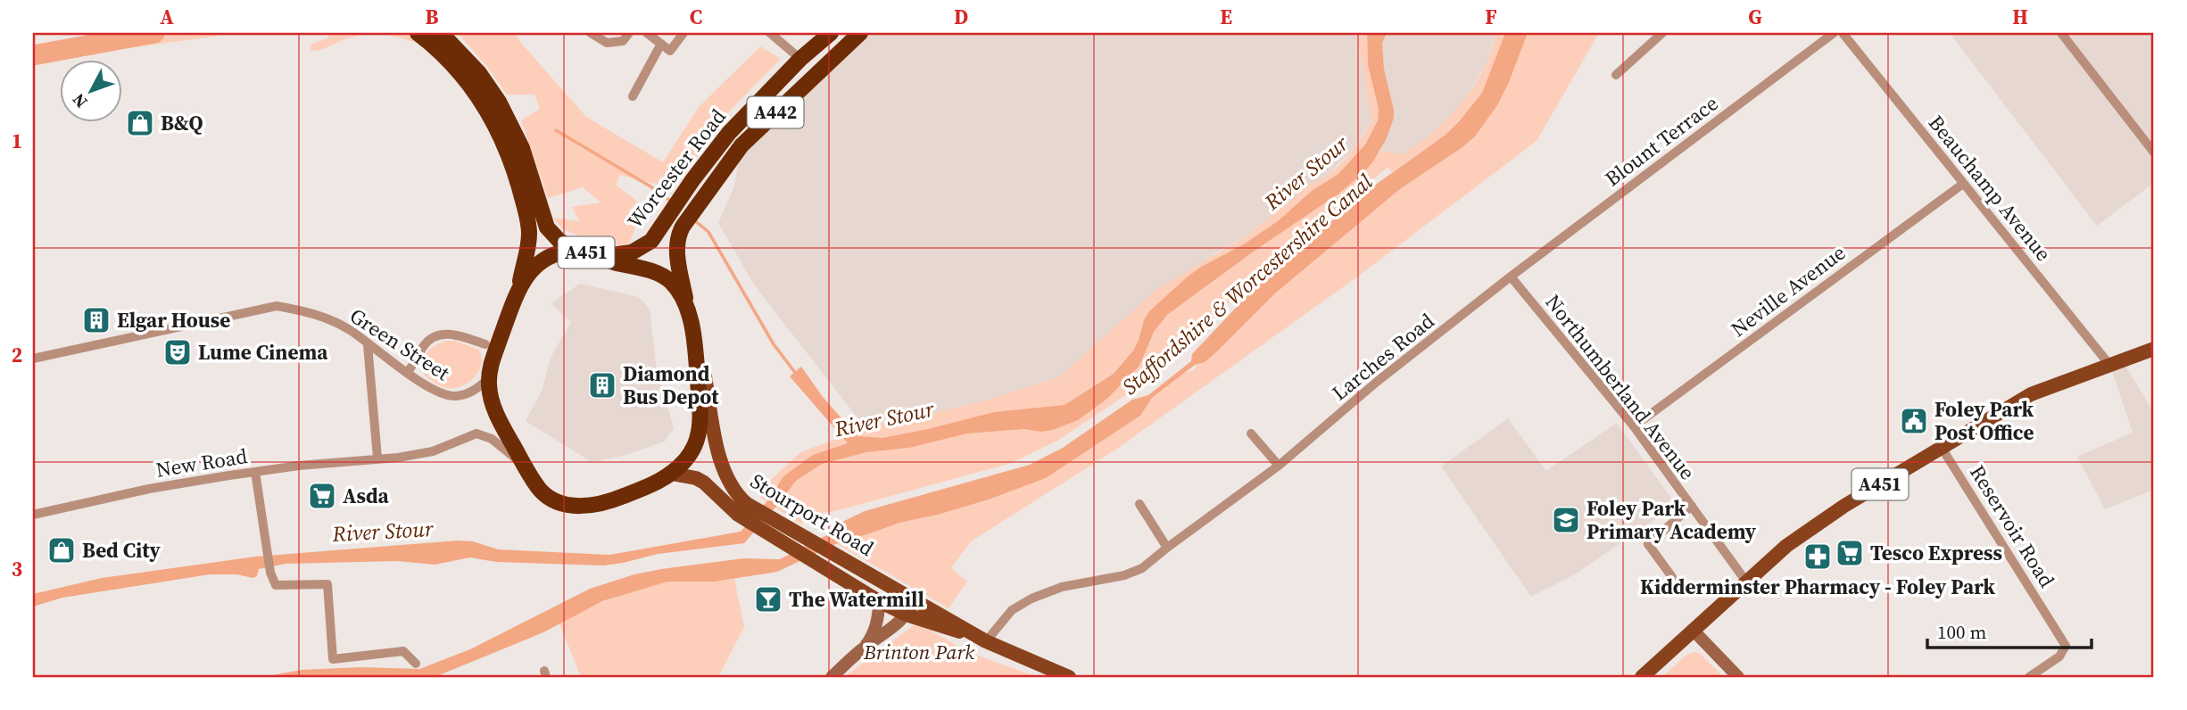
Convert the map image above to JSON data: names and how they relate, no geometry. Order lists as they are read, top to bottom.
{
  "streets": {
    "highway": ["A442", "Worcester Road", "A451"],
    "main road": ["Stourport Road"],
    "street": [
      "Blount Terrace",
      "Beauchamp Avenue",
      "Neville Avenue",
      "Green Street",
      "Larches Road",
      "Northumberland Avenue",
      "New Road",
      "Reservoir Road"
    ]
  },
  "crossings": [
    ["Blount Terrace", "Larches Road"],
    ["Blount Terrace", "Northumberland Avenue"],
    ["Worcester Road", "A451"],
    ["Beauchamp Avenue", "A451"],
    ["Beauchamp Avenue", "Neville Avenue"],
    ["A451", "Green Street"],
    ["A451", "Northumberland Avenue"],
    ["A451", "Stourport Road"],
    ["A451", "Reservoir Road"],
    ["Neville Avenue", "Northumberland Avenue"],
    ["Larches Road", "Northumberland Avenue"],
    ["Larches Road", "Stourport Road"]
  ],
  "water": ["River Stour", "Staffordshire & Worcestershire Canal"],
  "parks": ["Brinton Park"],
  "places": {
    "shop": ["B&Q", "Bed City"],
    "building": ["Elgar House", "Diamond Bus Depot"],
    "theatre": ["Lume Cinema"],
    "public building": ["Foley Park Post Office"],
    "supermarket": ["Asda", "Tesco Express"],
    "school or university": ["Foley Park Primary Academy"],
    "pharmacy": ["Kidderminster Pharmacy - Foley Park"],
    "bar": ["The Watermill"]
  },
  "scale_bar": "100 m",
  "north": "bottom left",
  "grid": {
    "columns": [
      "A",
      "B",
      "C",
      "D",
      "E",
      "F",
      "G",
      "H"
    ],
    "rows": ["1", "2", "3"]
  }
}
